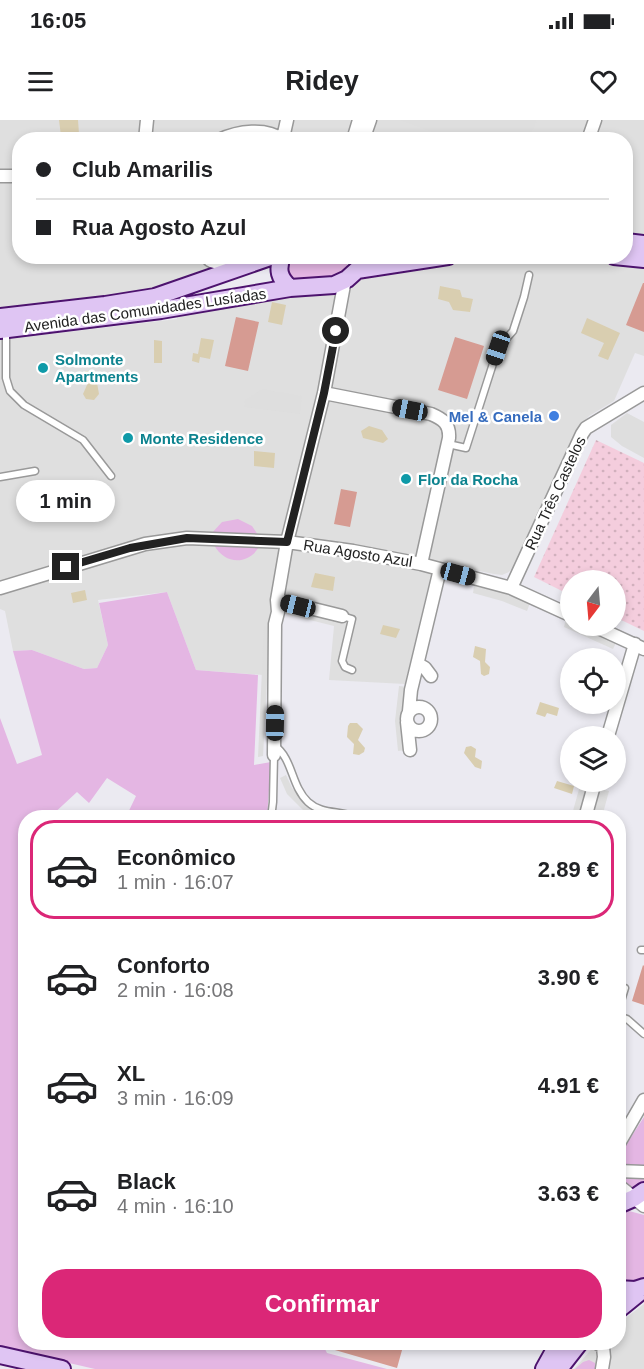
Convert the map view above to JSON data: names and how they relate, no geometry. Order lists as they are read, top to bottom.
{
  "streets": {
    "main road": ["Avenida das Comunidades Lusíadas"],
    "street": ["Rua Três Castelos", "Rua Agosto Azul"]
  },
  "crossings": [
    ["Rua Três Castelos", "Rua Agosto Azul"]
  ],
  "places": [
    "Solmonte Apartments",
    "Mel & Canela",
    "Monte Residence",
    "Flor da Rocha"
  ],
  "north": "bottom",
  "page": {
    "status": "16:05",
    "header": "Ridey",
    "banner": ["Club Amarilis", "Rua Agosto Azul"],
    "bubble": "1 min",
    "list": [
      {
        "name": "Econômico",
        "note": "1 min · 16:07",
        "value": "2.89 €"
      },
      {
        "name": "Conforto",
        "note": "2 min · 16:08",
        "value": "3.90 €"
      },
      {
        "name": "XL",
        "note": "3 min · 16:09",
        "value": "4.91 €"
      },
      {
        "name": "Black",
        "note": "4 min · 16:10",
        "value": "3.63 €"
      }
    ],
    "buttons": "Confirmar"
  }
}
